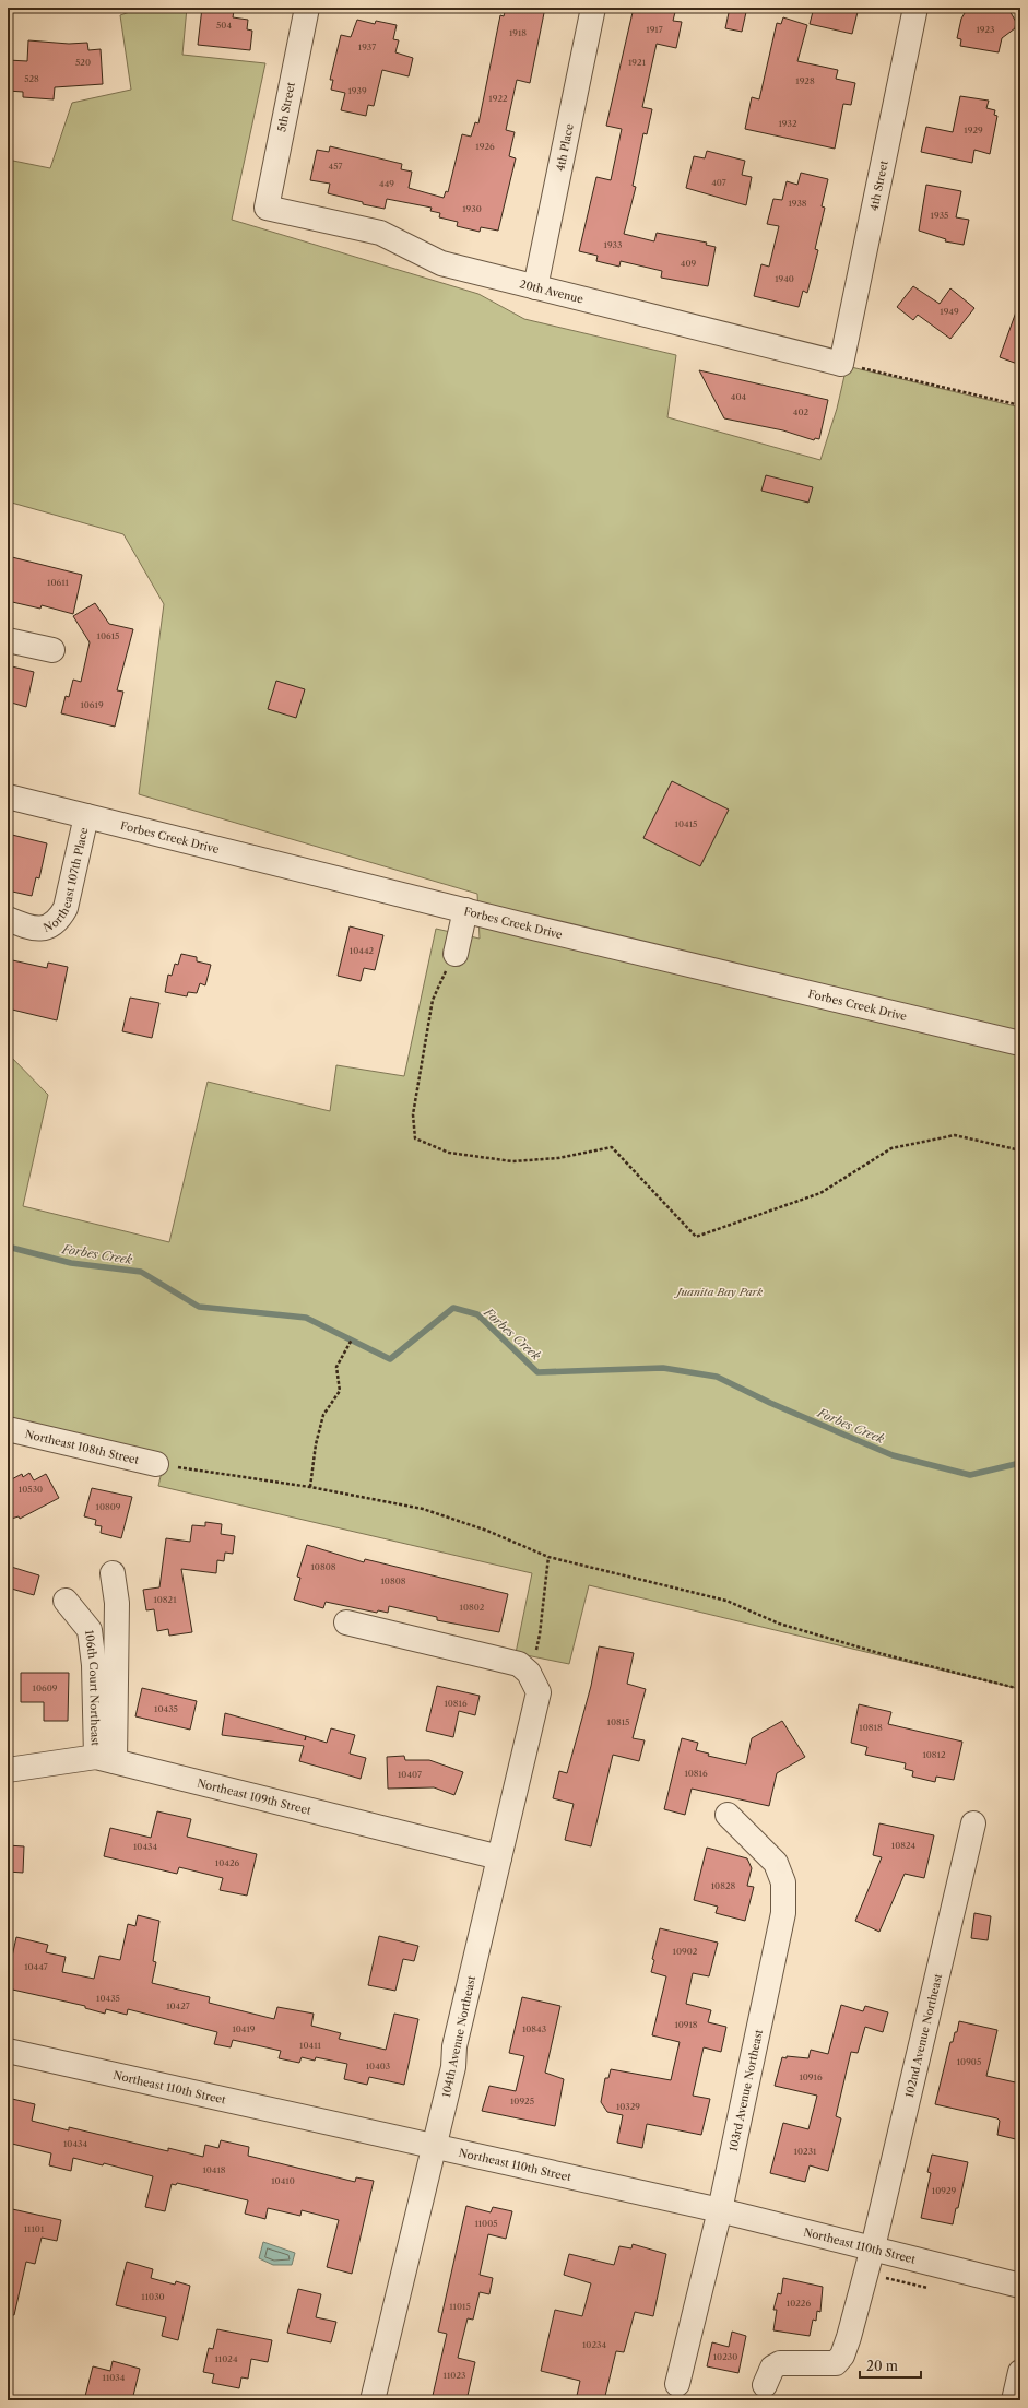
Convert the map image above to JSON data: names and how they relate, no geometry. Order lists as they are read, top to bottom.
{
  "streets": {
    "street": [
      "5th Street",
      "4th Place",
      "4th Street",
      "20th Avenue",
      "Forbes Creek Drive",
      "Northeast 107th Place",
      "Northeast 108th Street",
      "106th Court Northeast",
      "Northeast 109th Street",
      "102nd Avenue Northeast",
      "104th Avenue Northeast",
      "Northeast 110th Street",
      "103rd Avenue Northeast"
    ]
  },
  "crossings": [
    ["5th Street", "20th Avenue"],
    ["4th Place", "20th Avenue"],
    ["4th Street", "20th Avenue"],
    ["Forbes Creek Drive", "Northeast 107th Place"],
    ["106th Court Northeast", "Northeast 109th Street"],
    ["Northeast 109th Street", "104th Avenue Northeast"],
    ["102nd Avenue Northeast", "Northeast 110th Street"],
    ["104th Avenue Northeast", "Northeast 110th Street"],
    ["Northeast 110th Street", "103rd Avenue Northeast"]
  ],
  "water": ["Forbes Creek"],
  "parks": ["Juanita Bay Park"],
  "house_numbers": [
    "504",
    "1917",
    "1923",
    "1918",
    "1937",
    "520",
    "1921",
    "528",
    "1928",
    "1939",
    "1922",
    "1932",
    "1929",
    "1926",
    "457",
    "407",
    "449",
    "1938",
    "1930",
    "1935",
    "1933",
    "409",
    "1940",
    "1949",
    "404",
    "402",
    "10611",
    "10615",
    "10619",
    "10415",
    "10442",
    "10530",
    "10809",
    "10808",
    "10808",
    "10821",
    "10802",
    "10609",
    "10816",
    "10435",
    "10815",
    "10818",
    "10812",
    "10816",
    "10407",
    "10824",
    "10434",
    "10426",
    "10828",
    "10902",
    "10447",
    "10435",
    "10427",
    "10918",
    "10419",
    "10843",
    "10411",
    "10905",
    "10403",
    "10916",
    "10925",
    "10329",
    "10434",
    "10231",
    "10418",
    "10410",
    "10929",
    "11005",
    "11101",
    "11030",
    "10226",
    "11015",
    "10234",
    "10230",
    "11024",
    "11023",
    "11034"
  ],
  "scale_bar": "20 m"
}
